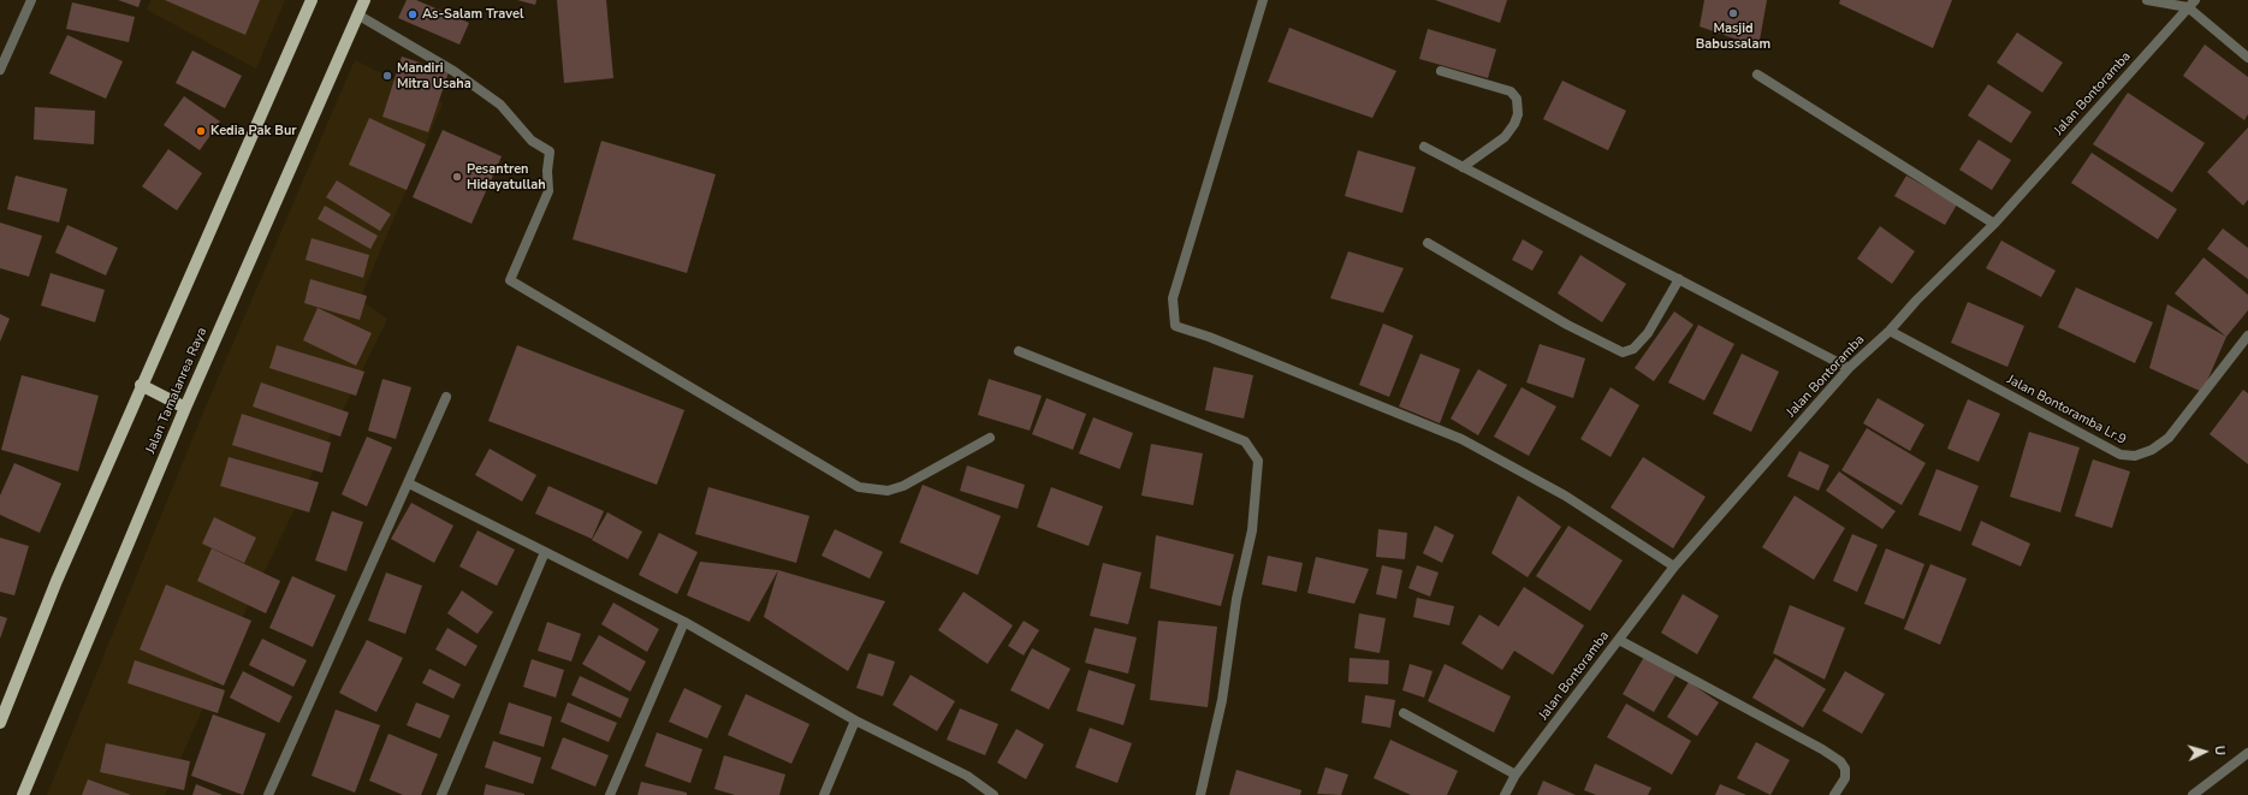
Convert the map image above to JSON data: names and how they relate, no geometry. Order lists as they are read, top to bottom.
{
  "streets": {
    "main road": ["Jalan Tamalanrea Raya"],
    "street": ["Jalan Bontoramba", "Jalan Bontoramba Lr.9"]
  },
  "crossings": [
    ["Jalan Bontoramba", "Jalan Bontoramba Lr.9"]
  ],
  "places": [
    "Masjid Babussalam",
    "As-Salam Travel",
    "Mandiri Mitra Usaha",
    "Kedia Pak Bur",
    "Pesantren Hidayatullah"
  ],
  "north": "right"
}
